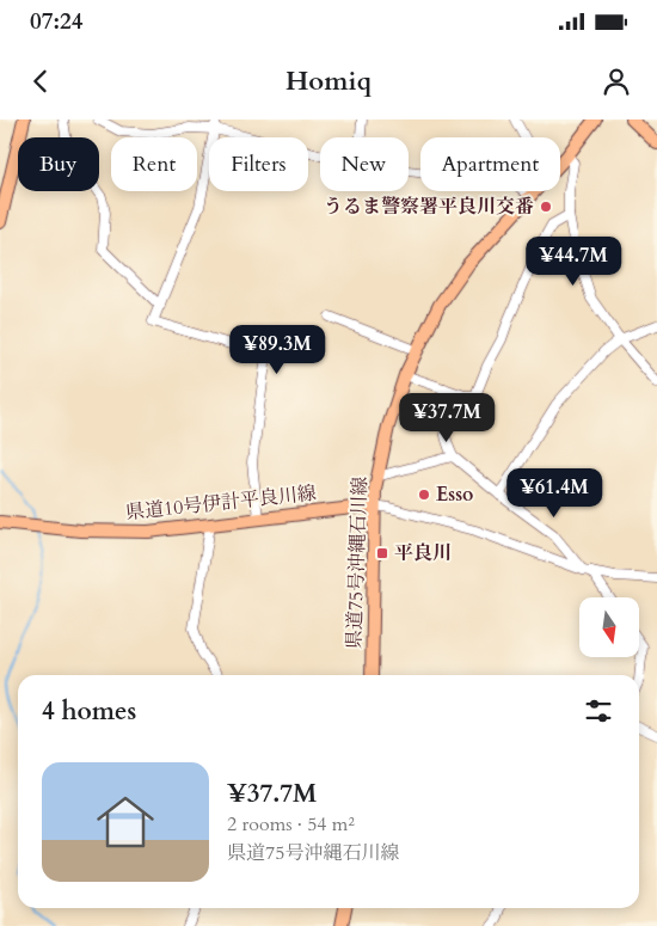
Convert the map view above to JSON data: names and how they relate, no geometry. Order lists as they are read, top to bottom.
{
  "streets": {
    "main road": ["県道10号伊計平良川線", "県道75号沖縄石川線"]
  },
  "crossings": [
    ["県道10号伊計平良川線", "県道75号沖縄石川線"]
  ],
  "places": {
    "other": ["うるま警察署平良川交番", "Esso"],
    "transit": ["平良川"]
  },
  "north": "bottom",
  "page": {
    "status": "07:24",
    "header": "Homiq",
    "chip": [
      "Buy",
      "Rent",
      "Filters",
      "New",
      "Apartment"
    ],
    "price": [
      "¥44.7M",
      "¥89.3M",
      "¥37.7M",
      "¥61.4M"
    ],
    "heading": "4 homes",
    "list": [
      {
        "name": "¥37.7M",
        "note": "2 rooms · 54 m² · 県道75号沖縄石川線"
      }
    ]
  }
}
